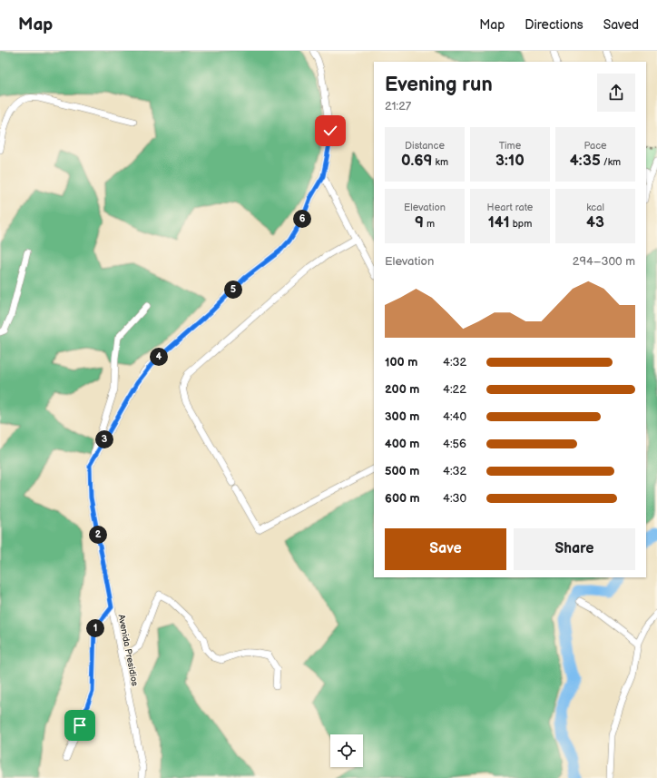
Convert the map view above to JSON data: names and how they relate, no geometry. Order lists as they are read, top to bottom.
{
  "streets": {
    "street": ["Avenida Presidios"]
  },
  "page": {
    "header": "Map",
    "nav": ["Map", "Directions", "Saved"],
    "heading": ["Evening run", "21:27"],
    "stats": [
      ["Distance", "0.69 km"],
      ["Time", "3:10"],
      ["Pace", "4:35 /km"],
      ["Elevation", "9 m"],
      ["Heart rate", "141 bpm"],
      ["kcal", "43"]
    ],
    "pins": [
      "6",
      "5",
      "4",
      "3",
      "2",
      "1"
    ],
    "chart": ["Elevation", "294–300 m"],
    "list": [
      {
        "name": "100 m",
        "note": "4:32"
      },
      {
        "name": "200 m",
        "note": "4:22"
      },
      {
        "name": "300 m",
        "note": "4:40"
      },
      {
        "name": "400 m",
        "note": "4:56"
      },
      {
        "name": "500 m",
        "note": "4:32"
      },
      {
        "name": "600 m",
        "note": "4:30"
      }
    ],
    "buttons": ["Save", "Share"]
  }
}
